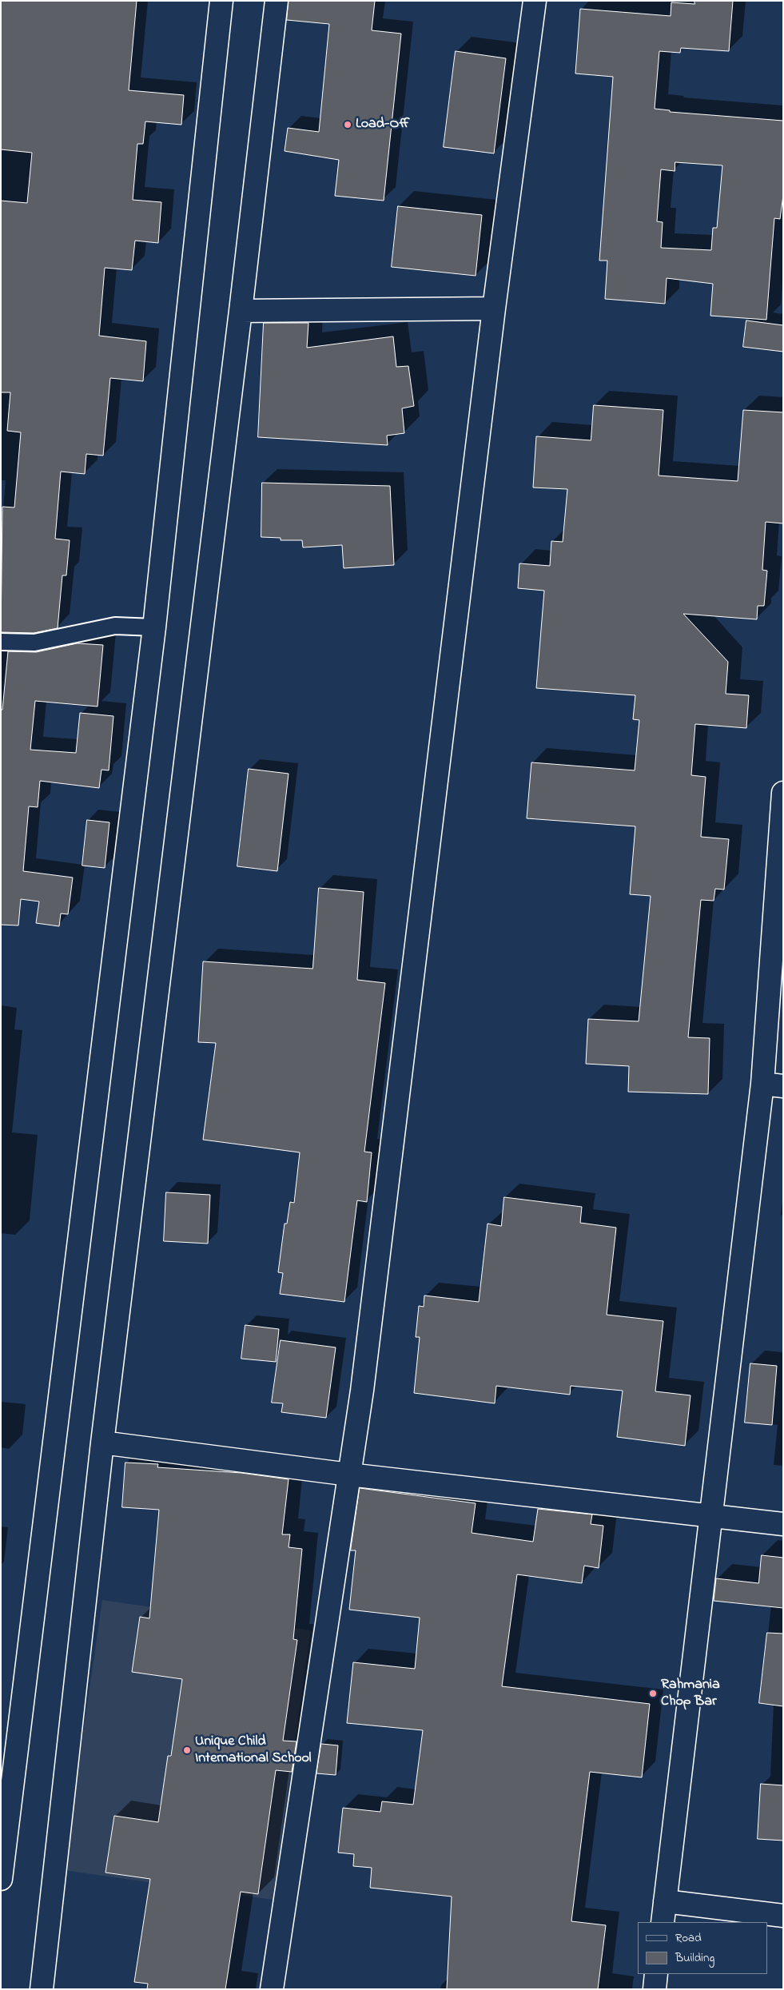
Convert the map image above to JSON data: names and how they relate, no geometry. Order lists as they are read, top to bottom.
{
  "places": ["Load-Off", "Rahmania Chop Bar", "Unique Child International School"],
  "legend": ["Road", "Building"]
}
